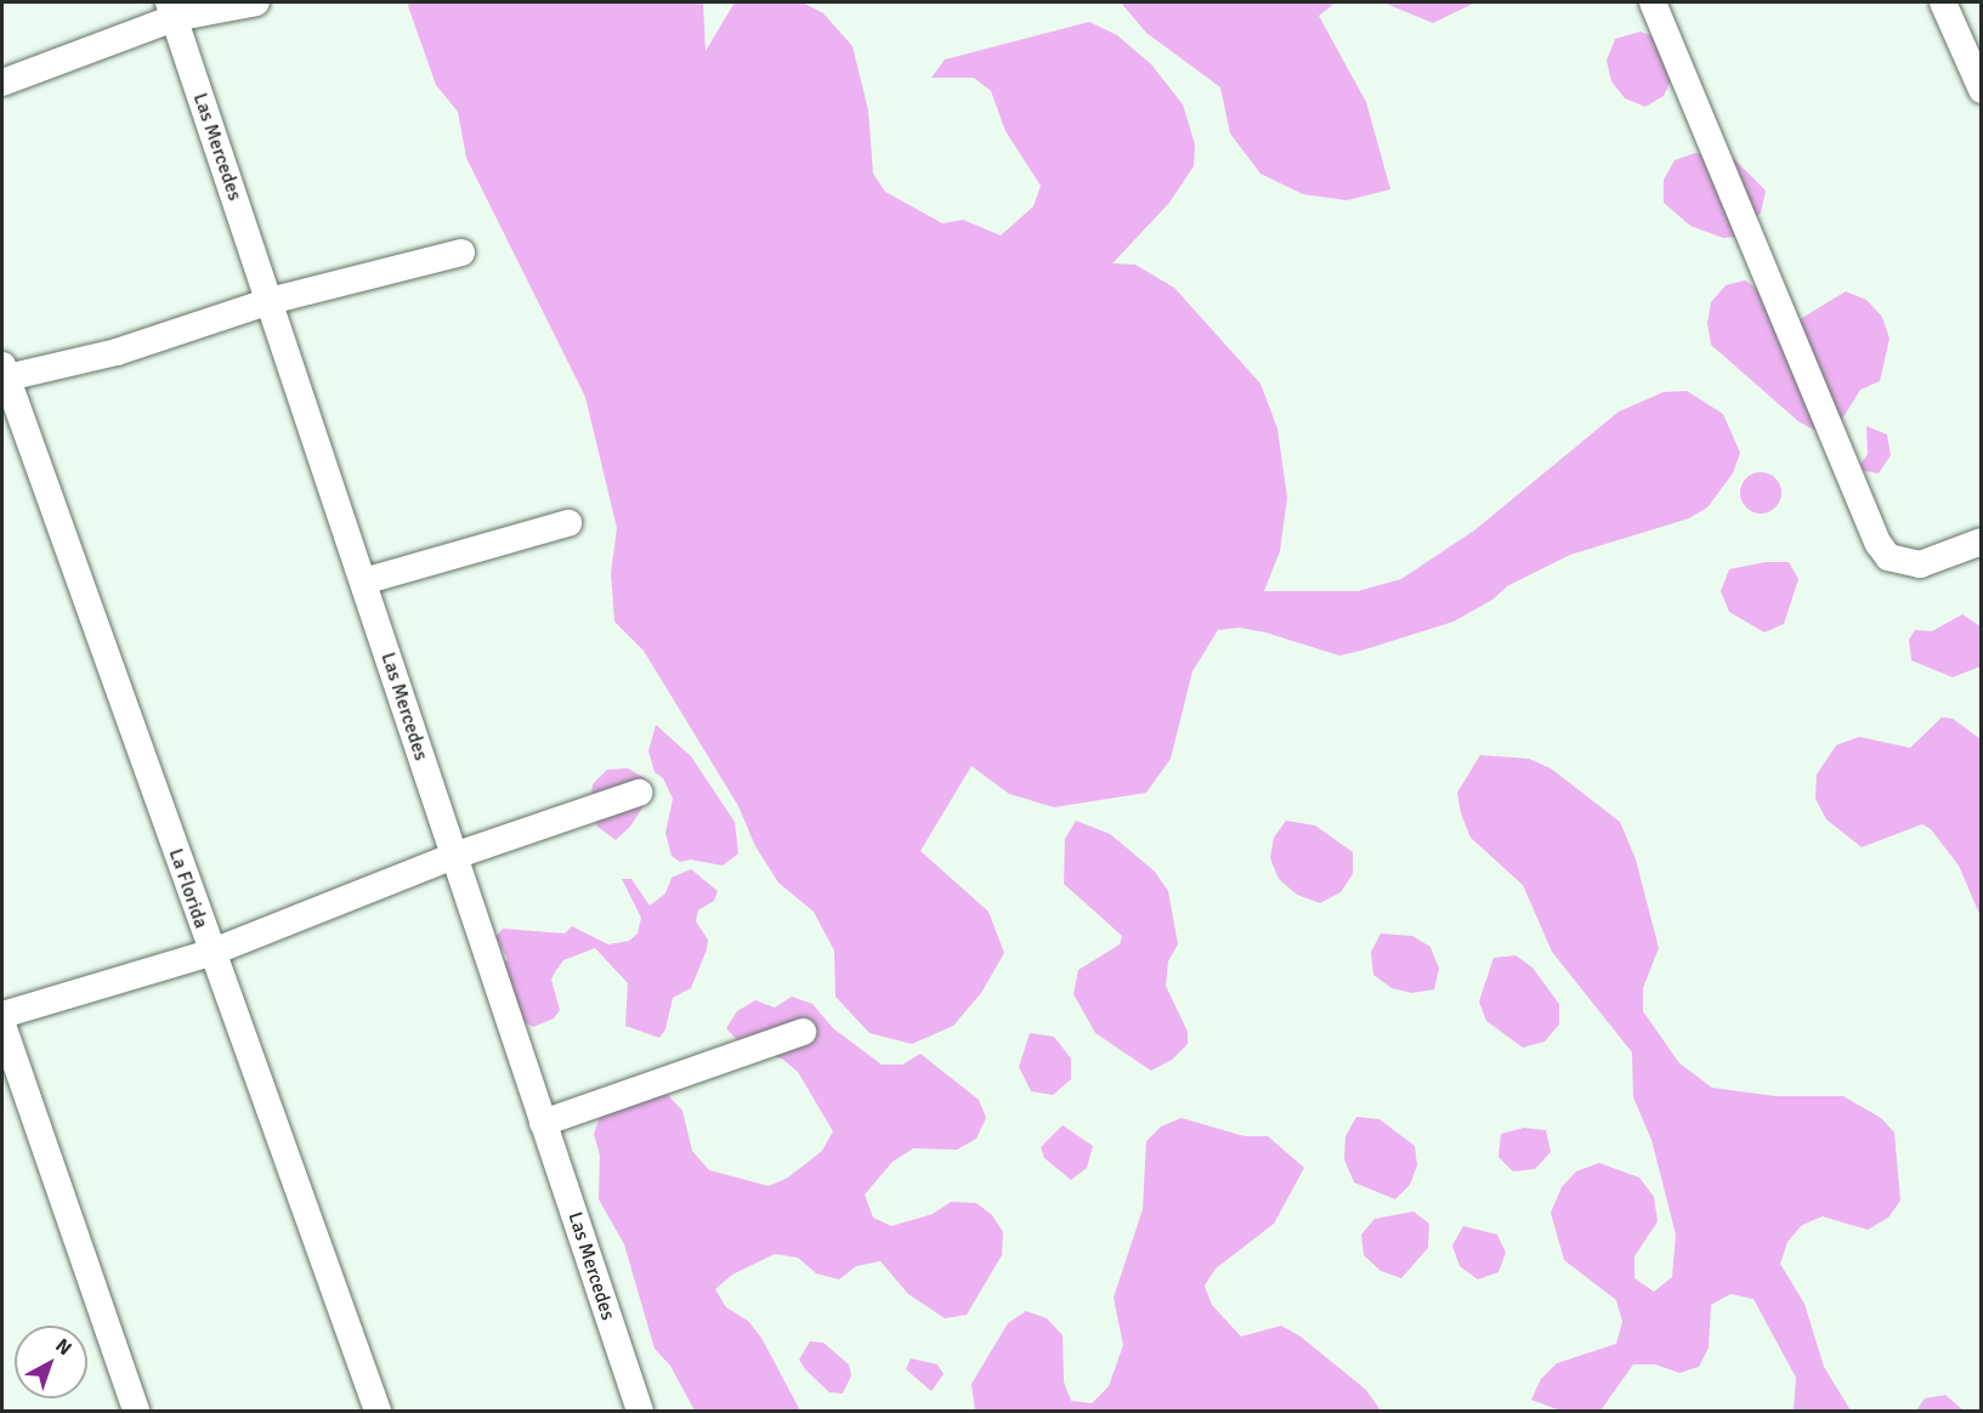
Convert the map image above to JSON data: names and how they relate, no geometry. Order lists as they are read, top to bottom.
{
  "streets": {
    "street": ["Las Mercedes", "La Florida"]
  },
  "north": "top right"
}
